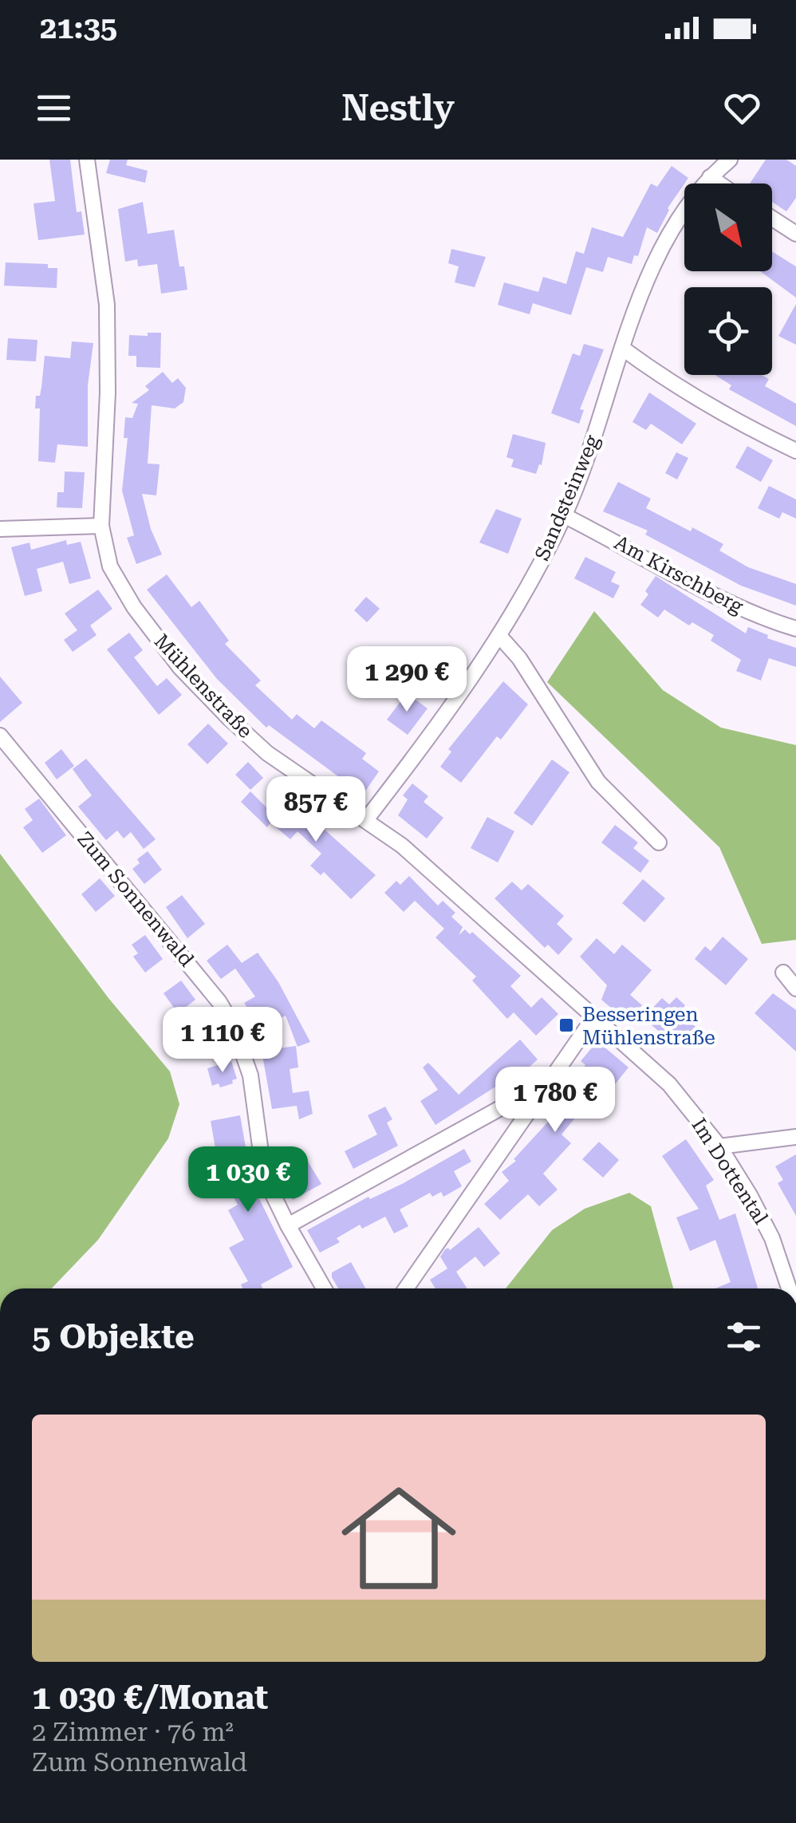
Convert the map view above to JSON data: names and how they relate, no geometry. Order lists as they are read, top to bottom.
{
  "streets": {
    "street": [
      "Sandsteinweg",
      "Am Kirschberg",
      "Mühlenstraße",
      "Zum Sonnenwald",
      "Im Dottental"
    ]
  },
  "crossings": [
    ["Sandsteinweg", "Am Kirschberg"],
    ["Sandsteinweg", "Mühlenstraße"],
    ["Mühlenstraße", "Im Dottental"]
  ],
  "places": {
    "transit": ["Besseringen Mühlenstraße"]
  },
  "north": "bottom right",
  "page": {
    "status": "21:35",
    "header": "Nestly",
    "price": [
      "1 290 €",
      "857 €",
      "1 110 €",
      "1 780 €",
      "1 030 €"
    ],
    "heading": "5 Objekte",
    "list": [
      {
        "name": "1 030 €/Monat",
        "note": "2 Zimmer · 76 m² · Zum Sonnenwald"
      }
    ]
  }
}
